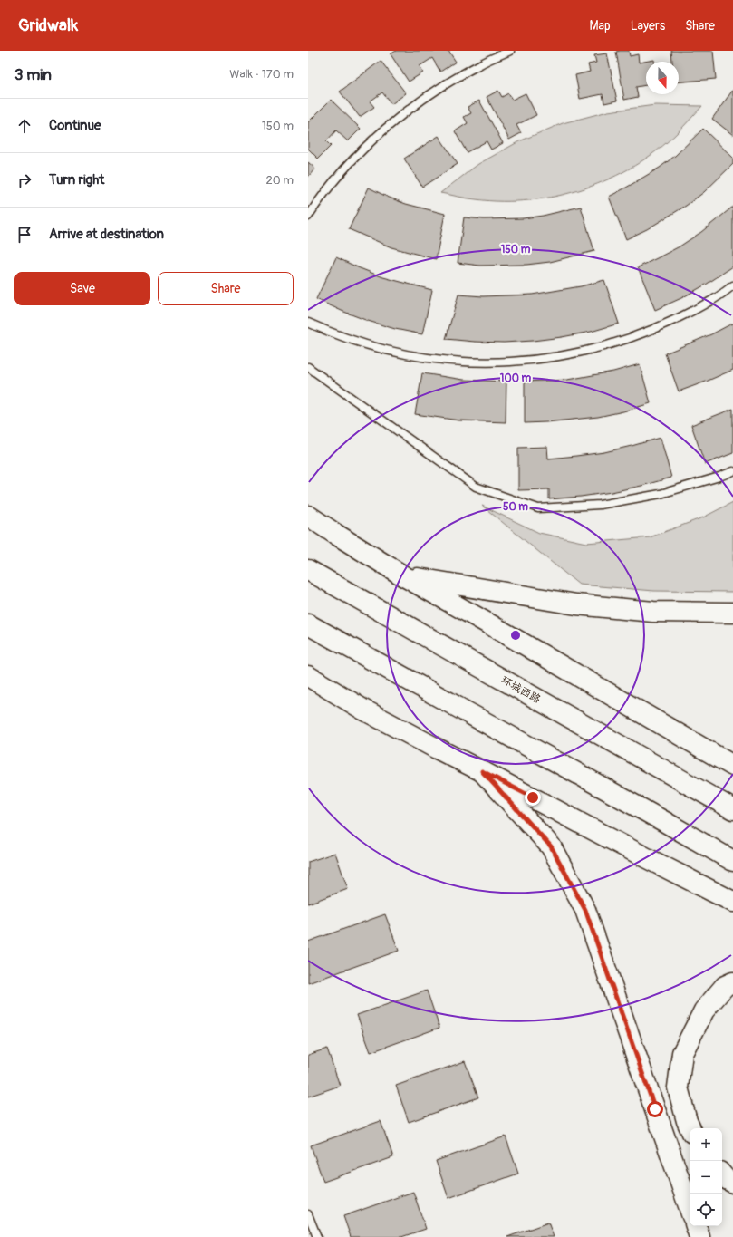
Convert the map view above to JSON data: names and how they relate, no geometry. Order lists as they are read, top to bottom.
{
  "streets": {
    "main road": ["环城西路"]
  },
  "north": "bottom",
  "page": {
    "header": "Gridwalk",
    "nav": ["Map", "Layers", "Share"],
    "heading": ["3 min", "Walk · 170 m"],
    "list": [
      ["Continue", "150 m"],
      ["Turn right", "20 m"],
      "Arrive at destination"
    ],
    "buttons": ["Save", "Share"],
    "map_buttons": ["+", "−"]
  },
  "rings": ["150 m", "100 m", "50 m"]
}
